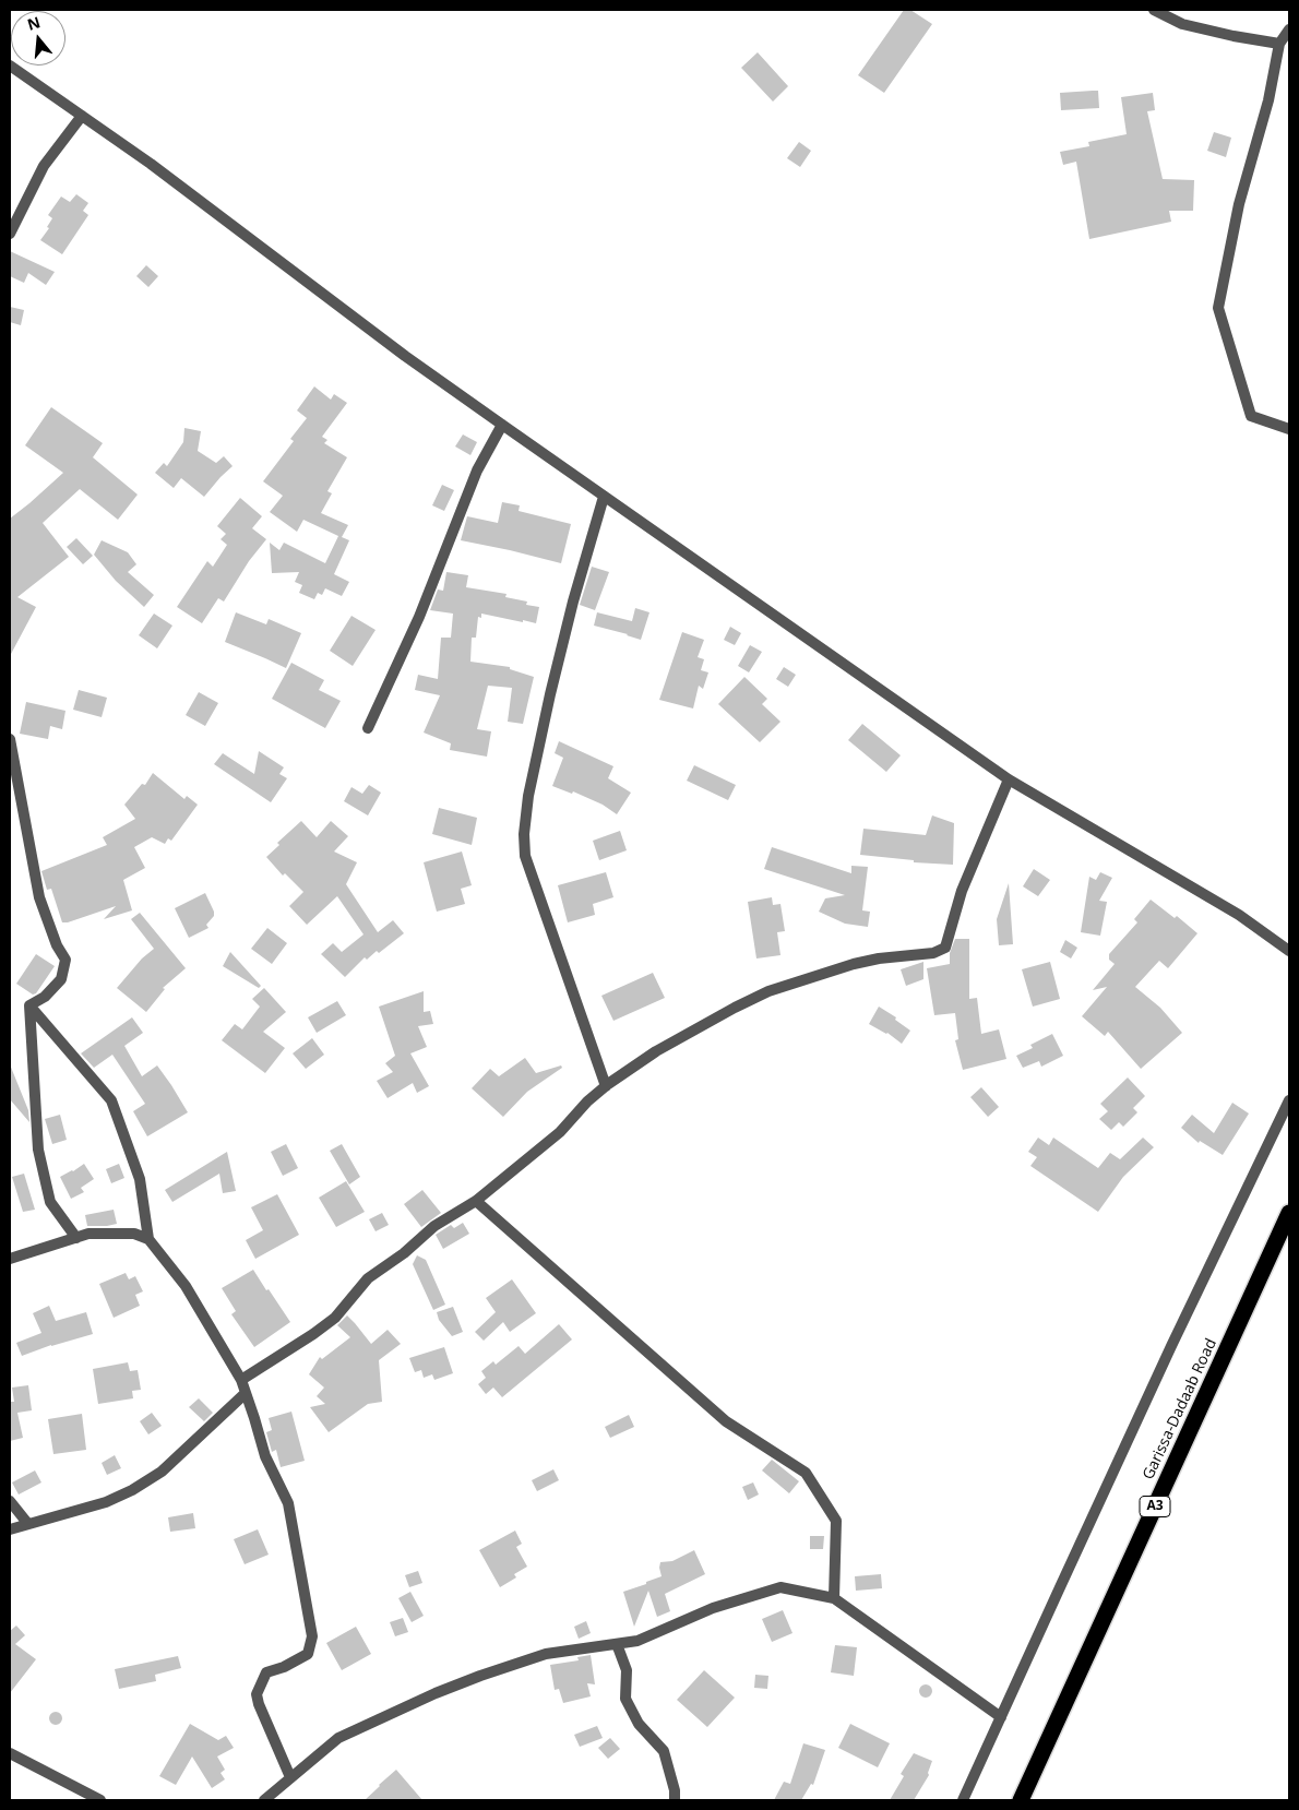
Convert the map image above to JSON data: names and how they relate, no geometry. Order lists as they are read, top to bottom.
{
  "streets": {
    "highway": ["Garissa-Dadaab Road", "A3"]
  },
  "north": "top"
}
